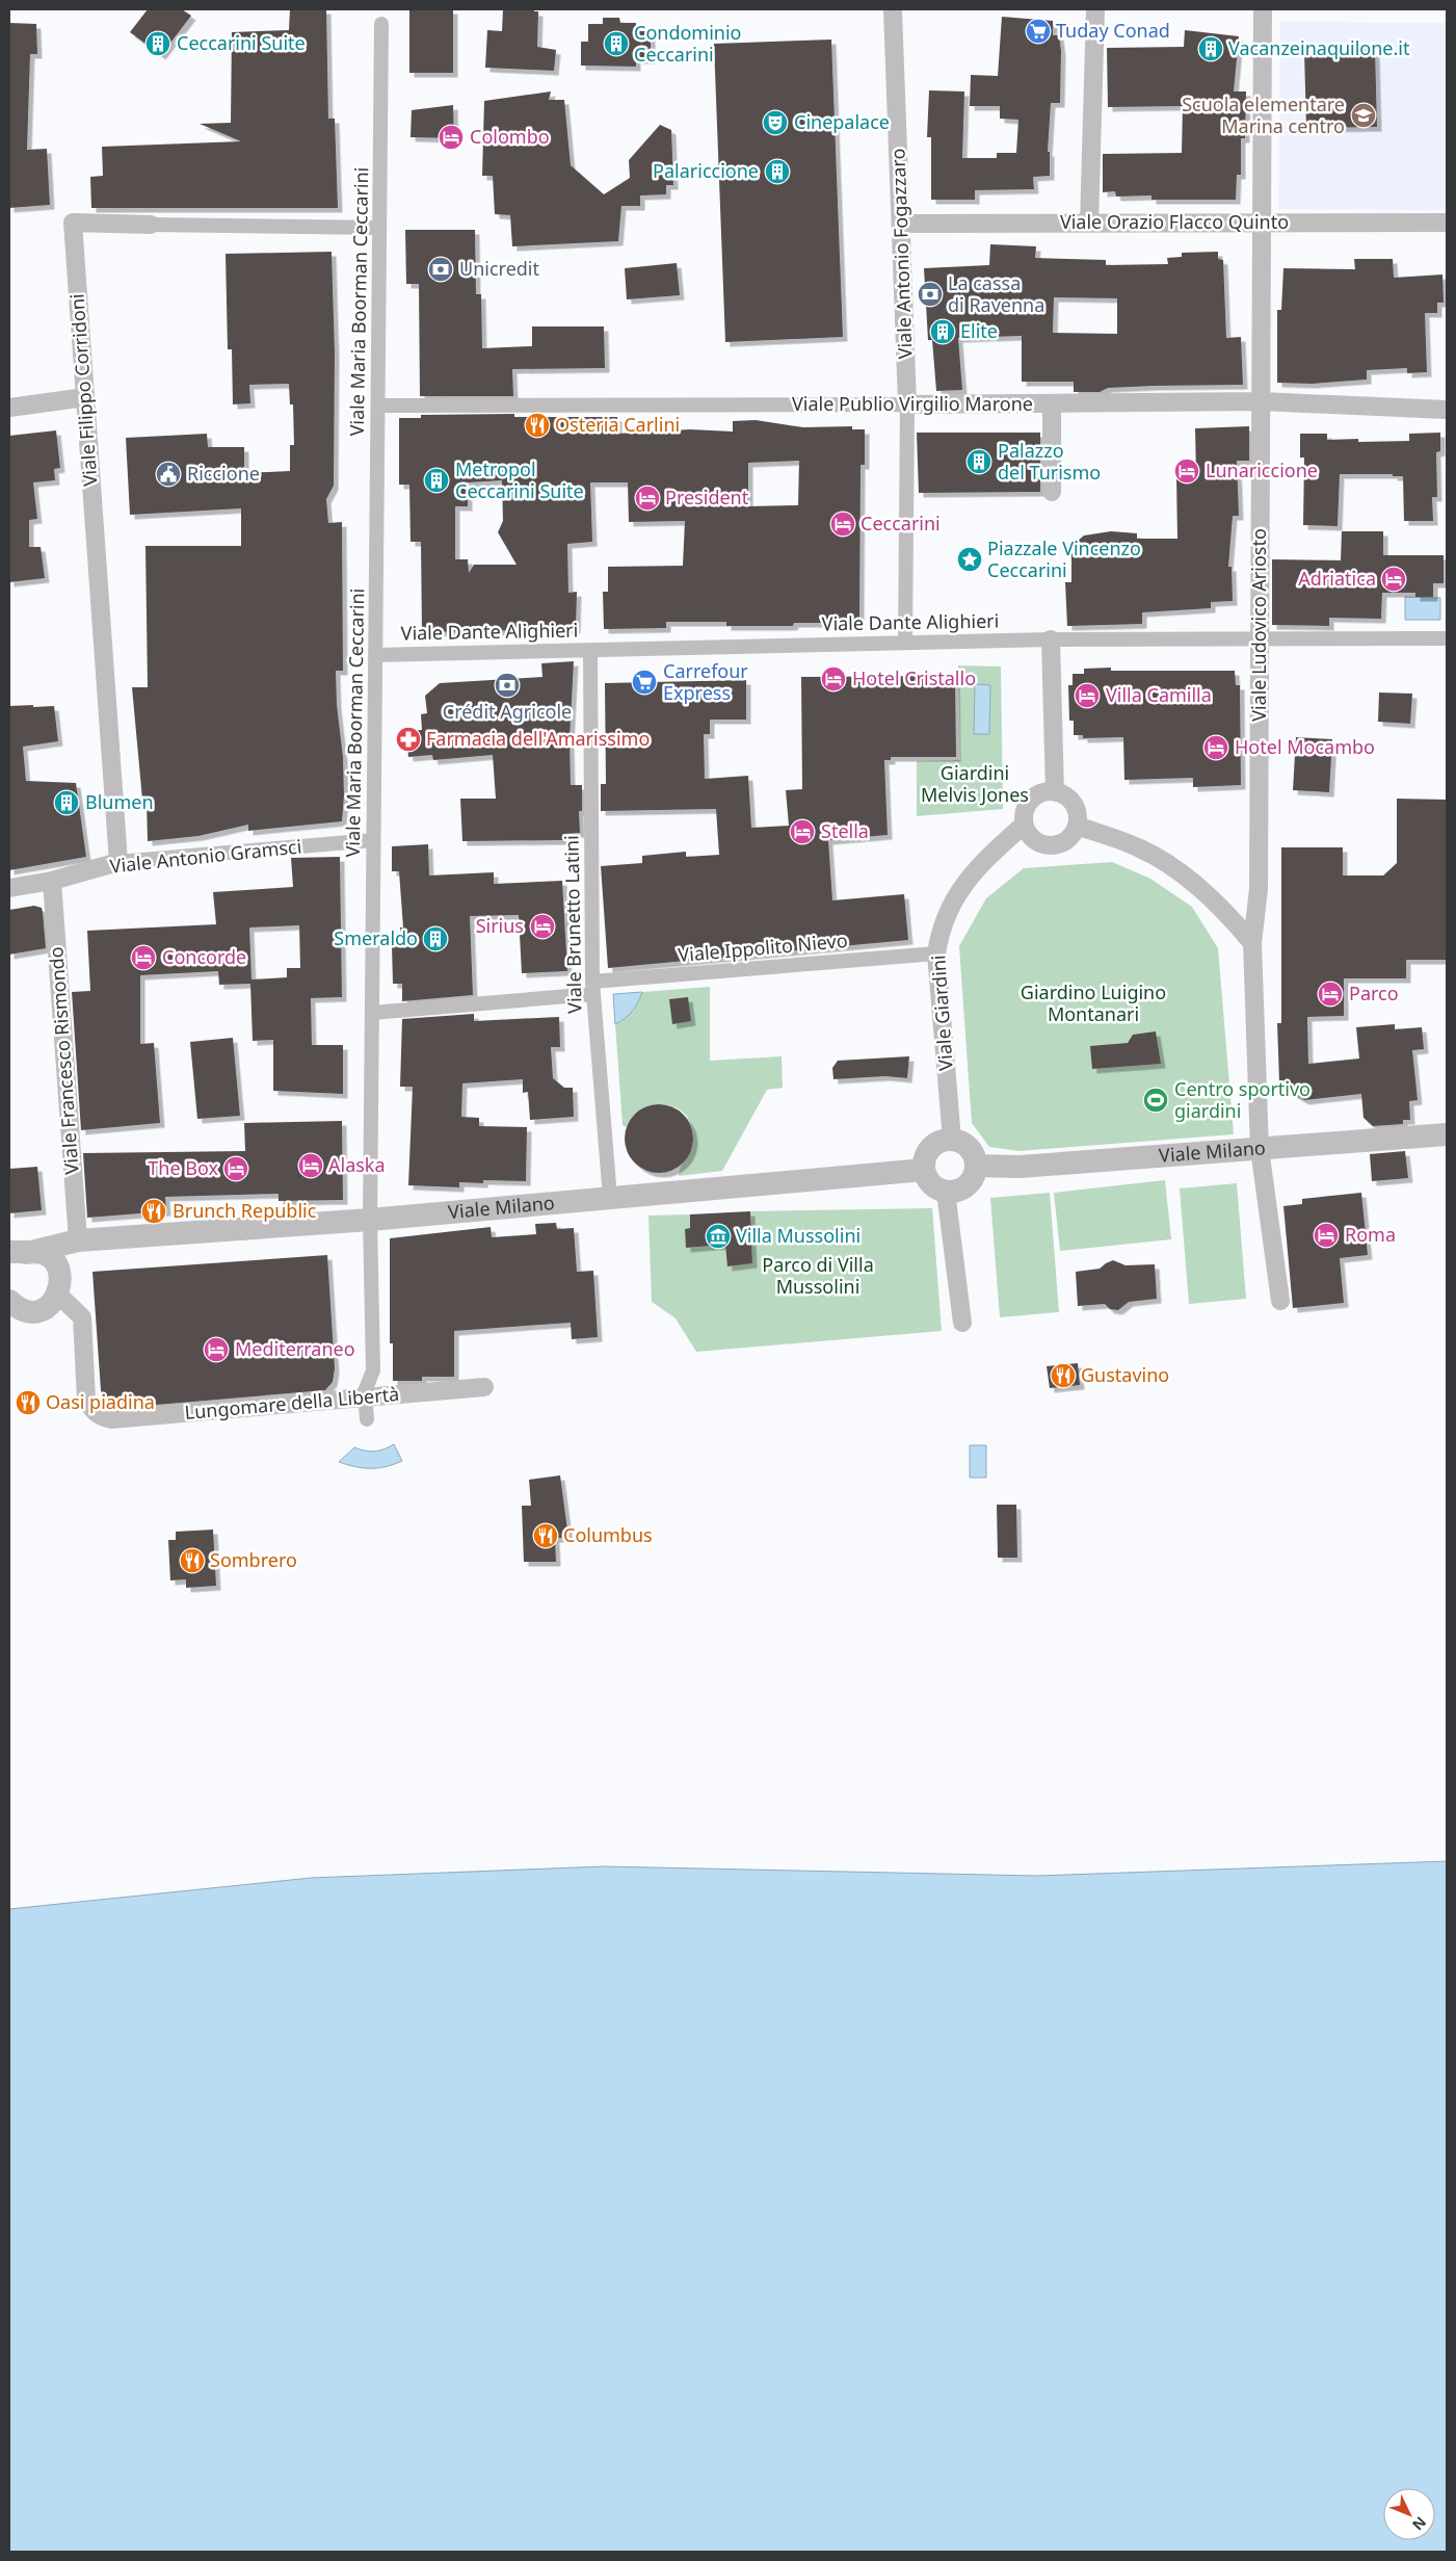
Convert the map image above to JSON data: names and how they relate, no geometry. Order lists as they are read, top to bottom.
{
  "streets": {
    "street": [
      "Viale Orazio Flacco Quinto",
      "Viale Antonio Fogazzaro",
      "Viale Maria Boorman Ceccarini",
      "Viale Filippo Corridoni",
      "Viale Publio Virgilio Marone",
      "Viale Dante Alighieri",
      "Viale Ludovico Ariosto",
      "Viale Antonio Gramsci",
      "Viale Brunetto Latini",
      "Viale Ippolito Nievo",
      "Viale Giardini",
      "Viale Francesco Rismondo",
      "Viale Milano",
      "Lungomare della Libertà"
    ]
  },
  "crossings": [
    ["Viale Orazio Flacco Quinto", "Viale Antonio Fogazzaro"],
    ["Viale Orazio Flacco Quinto", "Viale Ludovico Ariosto"],
    ["Viale Antonio Fogazzaro", "Viale Publio Virgilio Marone"],
    ["Viale Maria Boorman Ceccarini", "Viale Filippo Corridoni"],
    ["Viale Maria Boorman Ceccarini", "Viale Publio Virgilio Marone"],
    ["Viale Maria Boorman Ceccarini", "Viale Dante Alighieri"],
    ["Viale Maria Boorman Ceccarini", "Viale Antonio Gramsci"],
    ["Viale Maria Boorman Ceccarini", "Viale Ippolito Nievo"],
    ["Viale Maria Boorman Ceccarini", "Viale Milano"],
    ["Viale Maria Boorman Ceccarini", "Lungomare della Libertà"],
    ["Viale Filippo Corridoni", "Viale Antonio Gramsci"],
    ["Viale Publio Virgilio Marone", "Viale Ludovico Ariosto"],
    ["Viale Dante Alighieri", "Viale Ludovico Ariosto"],
    ["Viale Dante Alighieri", "Viale Brunetto Latini"],
    ["Viale Ludovico Ariosto", "Viale Milano"],
    ["Viale Antonio Gramsci", "Viale Francesco Rismondo"],
    ["Viale Brunetto Latini", "Viale Ippolito Nievo"],
    ["Viale Brunetto Latini", "Viale Milano"],
    ["Viale Ippolito Nievo", "Viale Giardini"],
    ["Viale Giardini", "Viale Milano"],
    ["Viale Francesco Rismondo", "Viale Milano"]
  ],
  "parks": ["Giardini Melvis Jones", "Giardino Luigino Montanari", "Parco di Villa Mussolini"],
  "places": {
    "supermarket": ["Tuday Conad", "Carrefour Express"],
    "building": [
      "Ceccarini Suite",
      "Condominio Ceccarini",
      "Vacanzeinaquilone.it",
      "Palariccione",
      "Elite",
      "Palazzo del Turismo",
      "Metropol Ceccarini Suite",
      "Blumen",
      "Smeraldo"
    ],
    "school or university": ["Scuola elementare Marina centro"],
    "theatre": ["Cinepalace"],
    "hotel": [
      "Colombo",
      "Lunariccione",
      "President",
      "Ceccarini",
      "Adriatica",
      "Hotel Cristallo",
      "Villa Camilla",
      "Hotel Mocambo",
      "Stella",
      "Sirius",
      "Concorde",
      "Parco",
      "Alaska",
      "The Box",
      "Roma",
      "Mediterraneo"
    ],
    "bank": ["Unicredit", "La cassa di Ravenna", "Crédit Agricole"],
    "restaurant": [
      "Osteria Carlini",
      "Brunch Republic",
      "Gustavino",
      "Oasi piadina",
      "Columbus",
      "Sombrero"
    ],
    "public building": ["Riccione"],
    "place": ["Piazzale Vincenzo Ceccarini"],
    "pharmacy": ["Farmacia dell'Amarissimo"],
    "sports": ["Centro sportivo giardini"],
    "museum": ["Villa Mussolini"]
  },
  "north": "bottom right"
}
